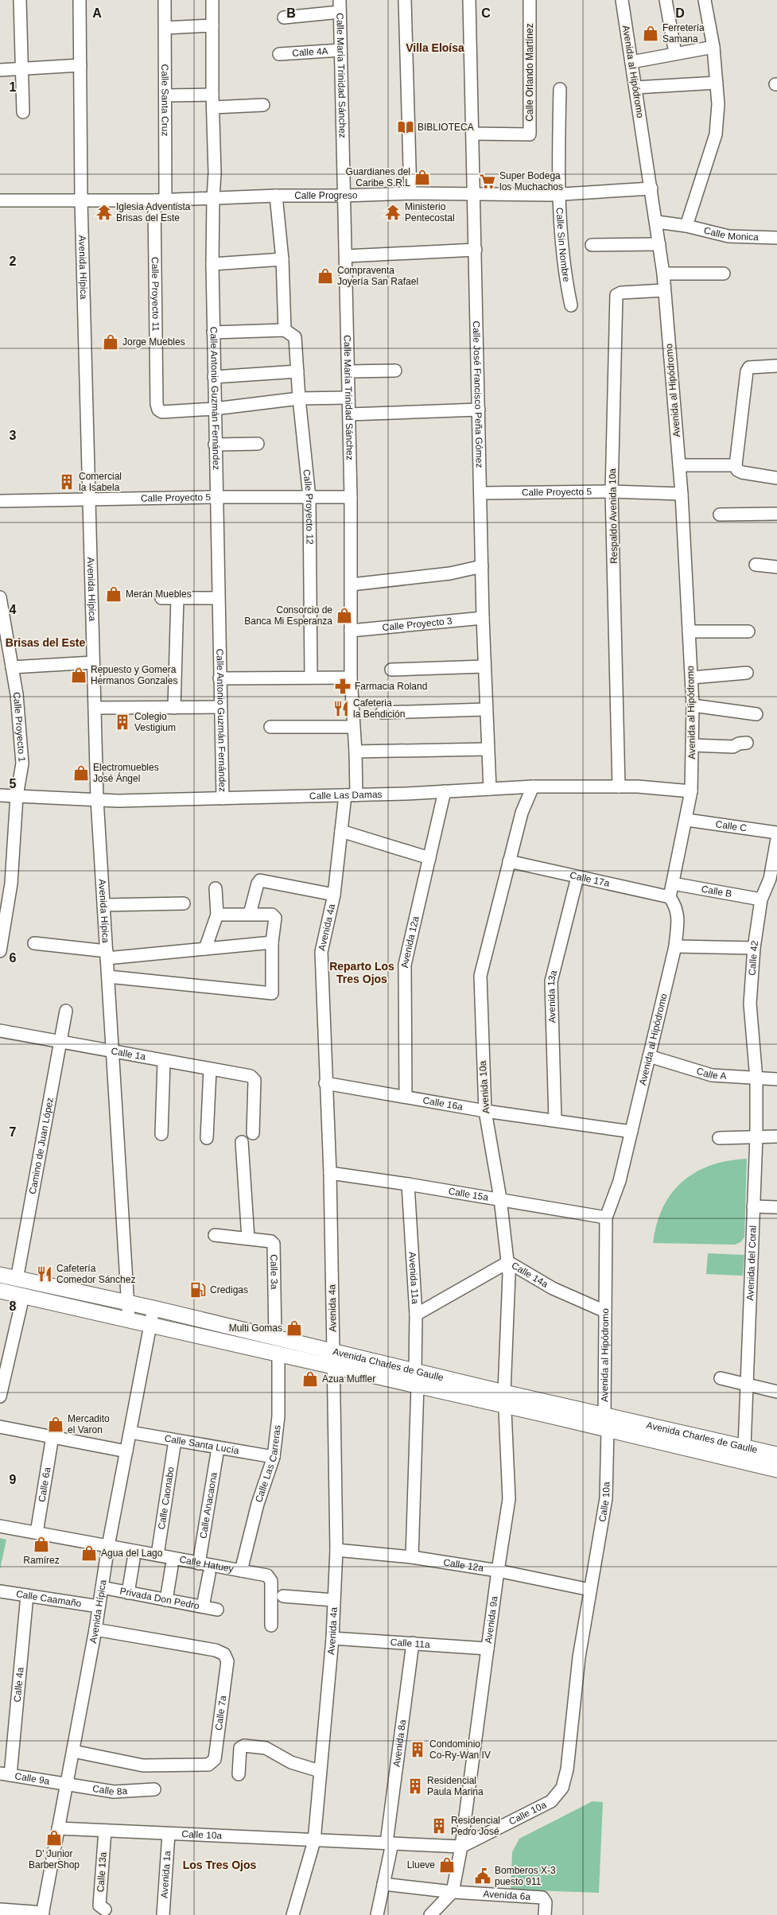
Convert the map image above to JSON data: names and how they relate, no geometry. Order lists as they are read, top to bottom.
{
  "streets": {
    "main road": ["Avenida Charles de Gaulle"],
    "street": [
      "Calle 4A",
      "Avenida al Hipódromo",
      "Calle Orlando Martínez",
      "Calle María Trinidad Sánchez",
      "Calle Santa Cruz",
      "Calle Progreso",
      "Calle Monica",
      "Calle Sin Nombre",
      "Avenida Hípica",
      "Calle Proyecto 11",
      "Calle José Francisco Peña Gómez",
      "Calle Antonio Guzmán Fernández",
      "Calle Proyecto 5",
      "Calle Proyecto 12",
      "Respaldo Avenida 10a",
      "Calle Proyecto 3",
      "Calle Proyecto 1",
      "Calle Las Damas",
      "Calle C",
      "Calle 17a",
      "Calle B",
      "Avenida 4a",
      "Avenida 12a",
      "Calle 42",
      "Avenida 13a",
      "Calle 1a",
      "Calle A",
      "Avenida 10a",
      "Calle 16a",
      "Camino de Juan López",
      "Calle 15a",
      "Avenida del Coral",
      "Calle 3a",
      "Calle 14a",
      "Avenida 11a",
      "Calle Santa Lucía",
      "Calle Las Carreras",
      "Calle 6a",
      "Calle Caonabo",
      "Calle 10a",
      "Calle Anacaona",
      "Calle Hatuey",
      "Calle 12a",
      "Calle Caamaño",
      "Privada Don Pedro",
      "Avenida 9a",
      "Calle 11a",
      "Calle 4a",
      "Calle 7a",
      "Avenida 8a",
      "Calle 9a",
      "Calle 8a",
      "Calle 13a",
      "Avenida 1a",
      "Avenida 6a"
    ]
  },
  "crossings": [
    ["Calle 4A", "Calle María Trinidad Sánchez"],
    ["Avenida al Hipódromo", "Calle Progreso"],
    ["Avenida al Hipódromo", "Calle Monica"],
    ["Avenida al Hipódromo", "Calle Proyecto 5"],
    ["Avenida al Hipódromo", "Respaldo Avenida 10a"],
    ["Avenida al Hipódromo", "Calle Las Damas"],
    ["Avenida al Hipódromo", "Calle C"],
    ["Avenida al Hipódromo", "Calle 17a"],
    ["Avenida al Hipódromo", "Calle B"],
    ["Avenida al Hipódromo", "Calle A"],
    ["Avenida al Hipódromo", "Calle 16a"],
    ["Avenida al Hipódromo", "Calle 15a"],
    ["Avenida al Hipódromo", "Calle 14a"],
    ["Avenida al Hipódromo", "Avenida Charles de Gaulle"],
    ["Avenida al Hipódromo", "Calle 10a"],
    ["Calle Orlando Martínez", "Calle José Francisco Peña Gómez"],
    ["Calle María Trinidad Sánchez", "Calle Progreso"],
    ["Calle María Trinidad Sánchez", "Calle Proyecto 11"],
    ["Calle María Trinidad Sánchez", "Calle Proyecto 5"],
    ["Calle María Trinidad Sánchez", "Calle Proyecto 3"],
    ["Calle María Trinidad Sánchez", "Calle Las Damas"],
    ["Calle María Trinidad Sánchez", "Avenida 4a"],
    ["Calle Santa Cruz", "Calle Progreso"],
    ["Calle Santa Cruz", "Calle Proyecto 11"],
    ["Calle Progreso", "Calle Sin Nombre"],
    ["Calle Progreso", "Avenida Hípica"],
    ["Calle Progreso", "Calle Proyecto 11"],
    ["Calle Progreso", "Calle José Francisco Peña Gómez"],
    ["Calle Progreso", "Calle Antonio Guzmán Fernández"],
    ["Avenida Hípica", "Calle Proyecto 5"],
    ["Avenida Hípica", "Calle Las Damas"],
    ["Avenida Hípica", "Calle 1a"],
    ["Avenida Hípica", "Avenida Charles de Gaulle"],
    ["Avenida Hípica", "Calle Santa Lucía"],
    ["Avenida Hípica", "Calle 10a"],
    ["Avenida Hípica", "Calle Hatuey"],
    ["Avenida Hípica", "Calle Caamaño"],
    ["Avenida Hípica", "Privada Don Pedro"],
    ["Avenida Hípica", "Calle 7a"],
    ["Avenida Hípica", "Calle 9a"],
    ["Avenida Hípica", "Calle 8a"],
    ["Calle Proyecto 11", "Calle Antonio Guzmán Fernández"],
    ["Calle Proyecto 11", "Calle Proyecto 12"],
    ["Calle José Francisco Peña Gómez", "Calle Proyecto 5"],
    ["Calle José Francisco Peña Gómez", "Calle Proyecto 3"],
    ["Calle José Francisco Peña Gómez", "Calle Las Damas"],
    ["Calle Antonio Guzmán Fernández", "Calle Proyecto 5"],
    ["Calle Antonio Guzmán Fernández", "Calle Las Damas"],
    ["Calle Proyecto 5", "Calle Proyecto 12"],
    ["Calle Proyecto 5", "Respaldo Avenida 10a"],
    ["Respaldo Avenida 10a", "Calle Las Damas"],
    ["Calle Proyecto 1", "Calle Las Damas"],
    ["Calle Las Damas", "Avenida 4a"],
    ["Calle Las Damas", "Avenida 12a"],
    ["Calle Las Damas", "Avenida 10a"],
    ["Calle 17a", "Avenida 13a"],
    ["Calle 17a", "Avenida 10a"],
    ["Calle B", "Calle 42"],
    ["Avenida 4a", "Calle 16a"],
    ["Avenida 4a", "Calle 15a"],
    ["Avenida 4a", "Avenida Charles de Gaulle"],
    ["Avenida 4a", "Calle 10a"],
    ["Avenida 4a", "Calle 12a"],
    ["Avenida 4a", "Calle 11a"],
    ["Avenida 12a", "Calle 16a"],
    ["Calle 42", "Calle A"],
    ["Calle 42", "Avenida del Coral"],
    ["Avenida 13a", "Calle 16a"],
    ["Calle 1a", "Camino de Juan López"],
    ["Calle A", "Avenida del Coral"],
    ["Avenida 10a", "Calle 16a"],
    ["Avenida 10a", "Calle 15a"],
    ["Avenida 10a", "Calle 14a"],
    ["Avenida 10a", "Avenida Charles de Gaulle"],
    ["Avenida 10a", "Avenida 9a"],
    ["Camino de Juan López", "Avenida Charles de Gaulle"],
    ["Calle 15a", "Avenida 11a"],
    ["Avenida del Coral", "Avenida Charles de Gaulle"],
    ["Calle 3a", "Avenida Charles de Gaulle"],
    ["Calle 14a", "Avenida 11a"],
    ["Avenida 11a", "Avenida Charles de Gaulle"],
    ["Avenida 11a", "Calle 12a"],
    ["Avenida Charles de Gaulle", "Calle Las Carreras"],
    ["Avenida Charles de Gaulle", "Calle 10a"],
    ["Avenida Charles de Gaulle", "Avenida 9a"],
    ["Calle Santa Lucía", "Calle Las Carreras"],
    ["Calle Santa Lucía", "Calle Caonabo"],
    ["Calle Santa Lucía", "Calle Anacaona"],
    ["Calle Las Carreras", "Calle Hatuey"],
    ["Calle 6a", "Calle Hatuey"],
    ["Calle Caonabo", "Calle Hatuey"],
    ["Calle 10a", "Calle 12a"],
    ["Calle 10a", "Avenida 9a"],
    ["Calle 10a", "Avenida 8a"],
    ["Calle 10a", "Calle 13a"],
    ["Calle 10a", "Avenida 1a"],
    ["Calle Anacaona", "Calle Hatuey"],
    ["Calle 12a", "Avenida 9a"],
    ["Calle Caamaño", "Calle 4a"],
    ["Avenida 9a", "Calle 11a"],
    ["Avenida 9a", "Avenida 6a"],
    ["Calle 11a", "Avenida 8a"],
    ["Calle 4a", "Calle 9a"],
    ["Calle 9a", "Calle 8a"]
  ],
  "districts": [
    "Villa Eloísa",
    "Brisas del Este",
    "Reparto Los Tres Ojos",
    "Los Tres Ojos"
  ],
  "places": {
    "shop": [
      "Ferretería Samana",
      "Guardianes del Caribe S.R.L",
      "Compraventa Joyería San Rafael",
      "Jorge Muebles",
      "Merán Muebles",
      "Consorcio de Banca Mi Esperanza",
      "Repuesto y Gomera Hermanos Gonzales",
      "Electromuebles José Ángel",
      "Multi Gomas",
      "Azua Muffler",
      "Mercadito el Varon",
      "Ramírez",
      "Agua del Lago",
      "D' Junior BarberShop",
      "Llueve"
    ],
    "library": ["BIBLIOTECA"],
    "supermarket": ["Super Bodega los Muchachos"],
    "temple": ["Iglesia Adventista Brisas del Este", "Ministerio Pentecostal"],
    "building": [
      "Comercial la Isabela",
      "Colegio Vestigium",
      "Condominio Co-Ry-Wan IV",
      "Residencial Paula Marina",
      "Residencial Pedro José"
    ],
    "pharmacy": ["Farmacia Roland"],
    "restaurant": ["Cafeteria la Bendición", "Cafetería Comedor Sánchez"],
    "fuel station": ["Credigas"],
    "public building": ["Bomberos X-3 puesto 911"]
  },
  "grid": {
    "columns": [
      "A",
      "B",
      "C",
      "D"
    ],
    "rows": [
      "1",
      "2",
      "3",
      "4",
      "5",
      "6",
      "7",
      "8",
      "9"
    ]
  }
}
